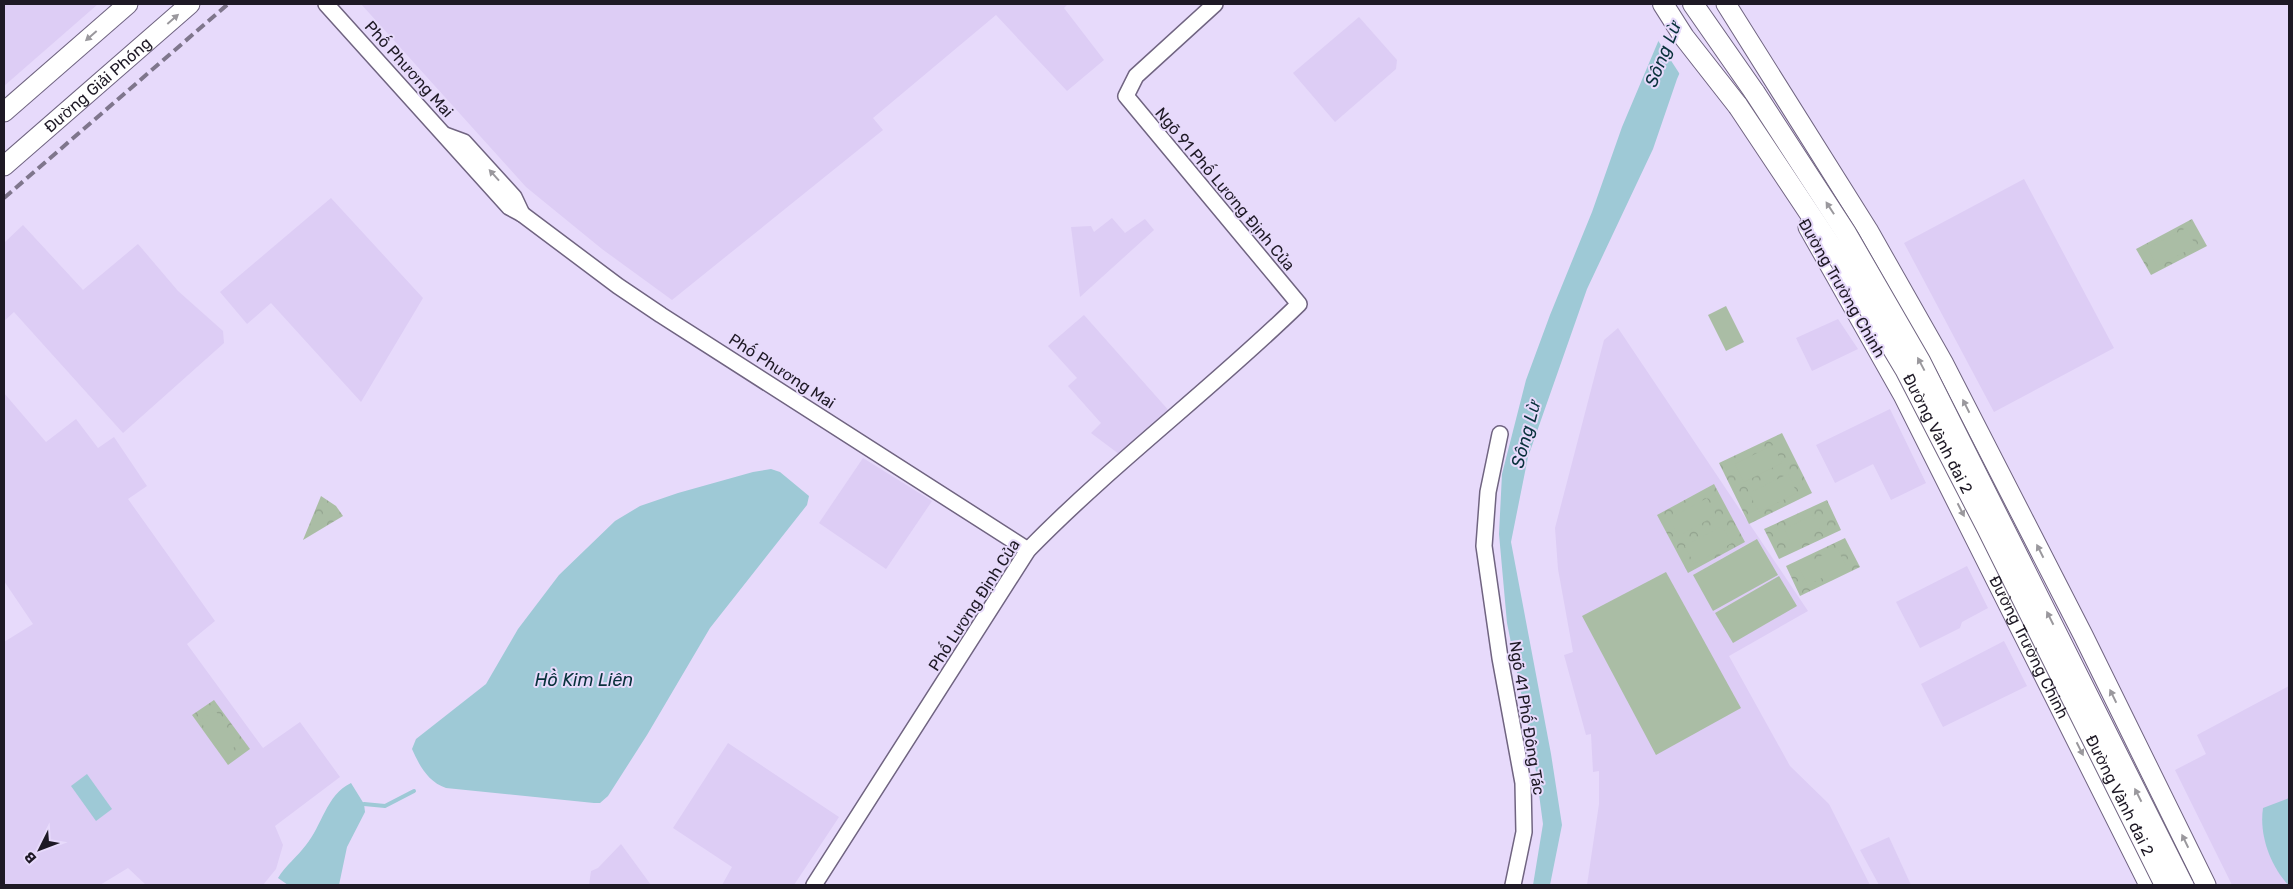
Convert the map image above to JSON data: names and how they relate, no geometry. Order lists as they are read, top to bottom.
{
  "streets": {
    "highway": ["Đường Vành đai 2"],
    "main road": ["Đường Giải Phóng", "Đường Trường Chinh"],
    "street": [
      "Phố Phương Mai",
      "Ngõ 91 Phố Lương Định Của",
      "Phố Lương Định Của",
      "Ngõ 41 Phố Đông Tác"
    ]
  },
  "crossings": [
    ["Phố Phương Mai", "Phố Lương Định Của"],
    ["Ngõ 91 Phố Lương Định Của", "Phố Lương Định Của"],
    ["Đường Trường Chinh", "Đường Vành đai 2"]
  ],
  "water": ["Sông Lừ", "Hồ Kim Liên"],
  "north": "bottom left"
}
